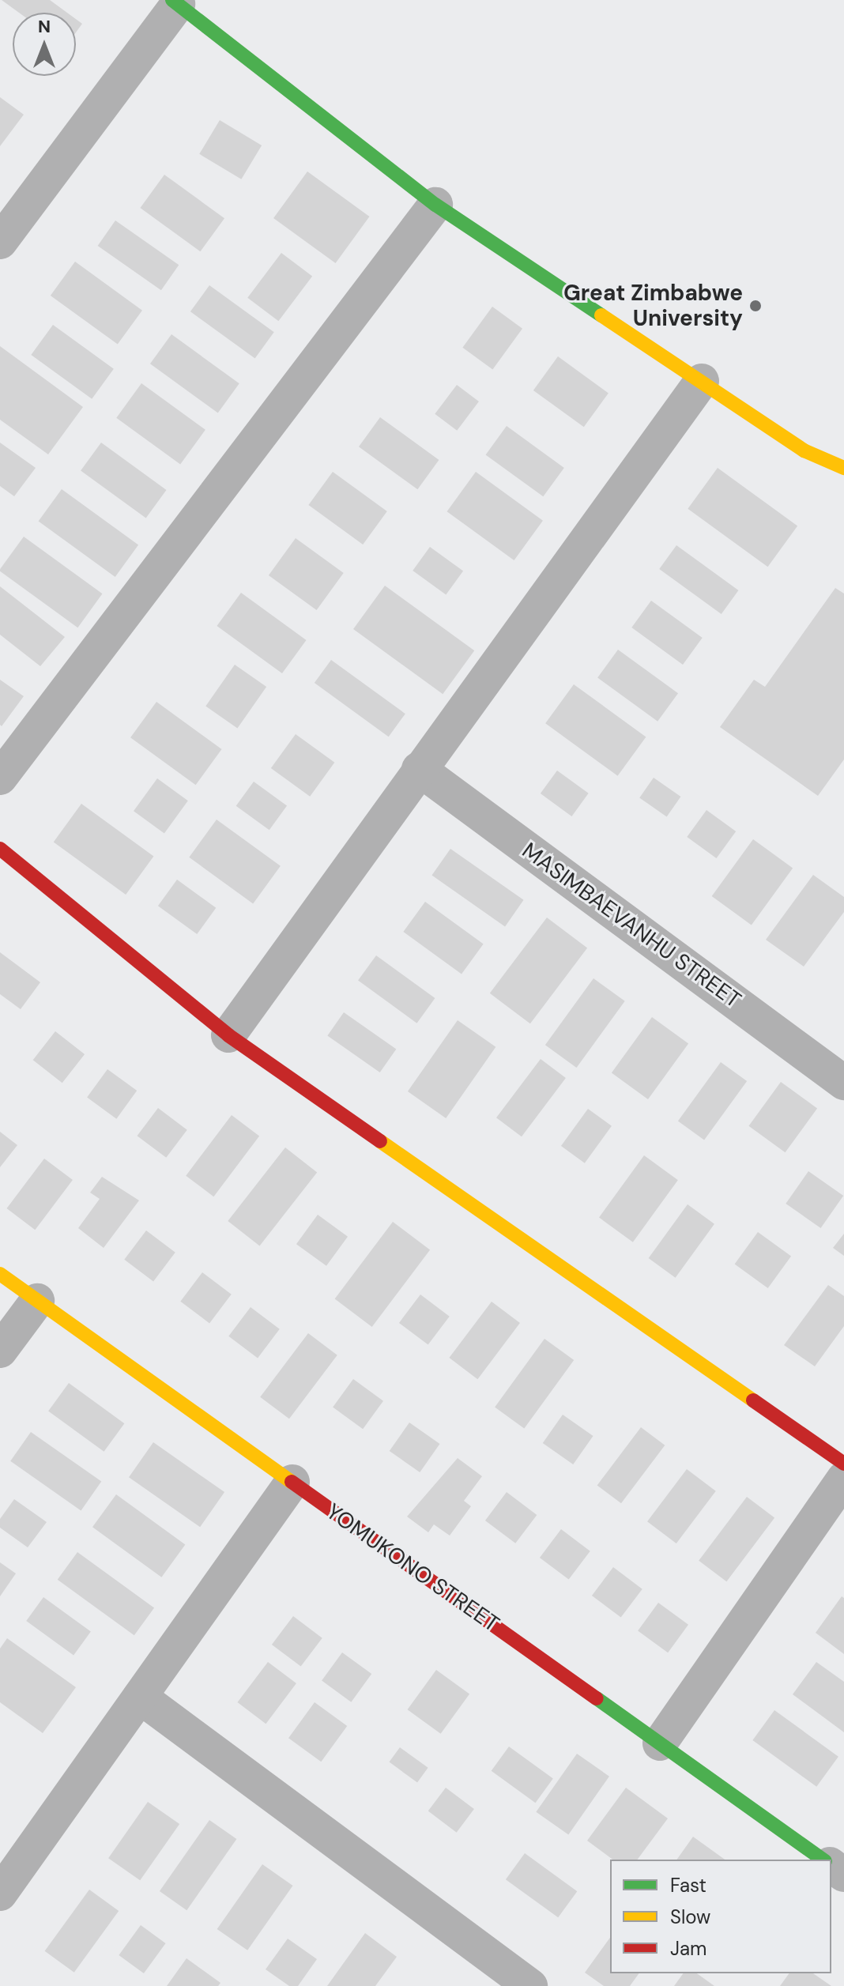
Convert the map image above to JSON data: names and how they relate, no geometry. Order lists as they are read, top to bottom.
{
  "streets": {
    "street": ["MASIMBAEVANHU STREET", "YOMUKONO STREET"]
  },
  "places": ["Great Zimbabwe University"],
  "legend": ["Fast", "Slow", "Jam"],
  "north": "top"
}
